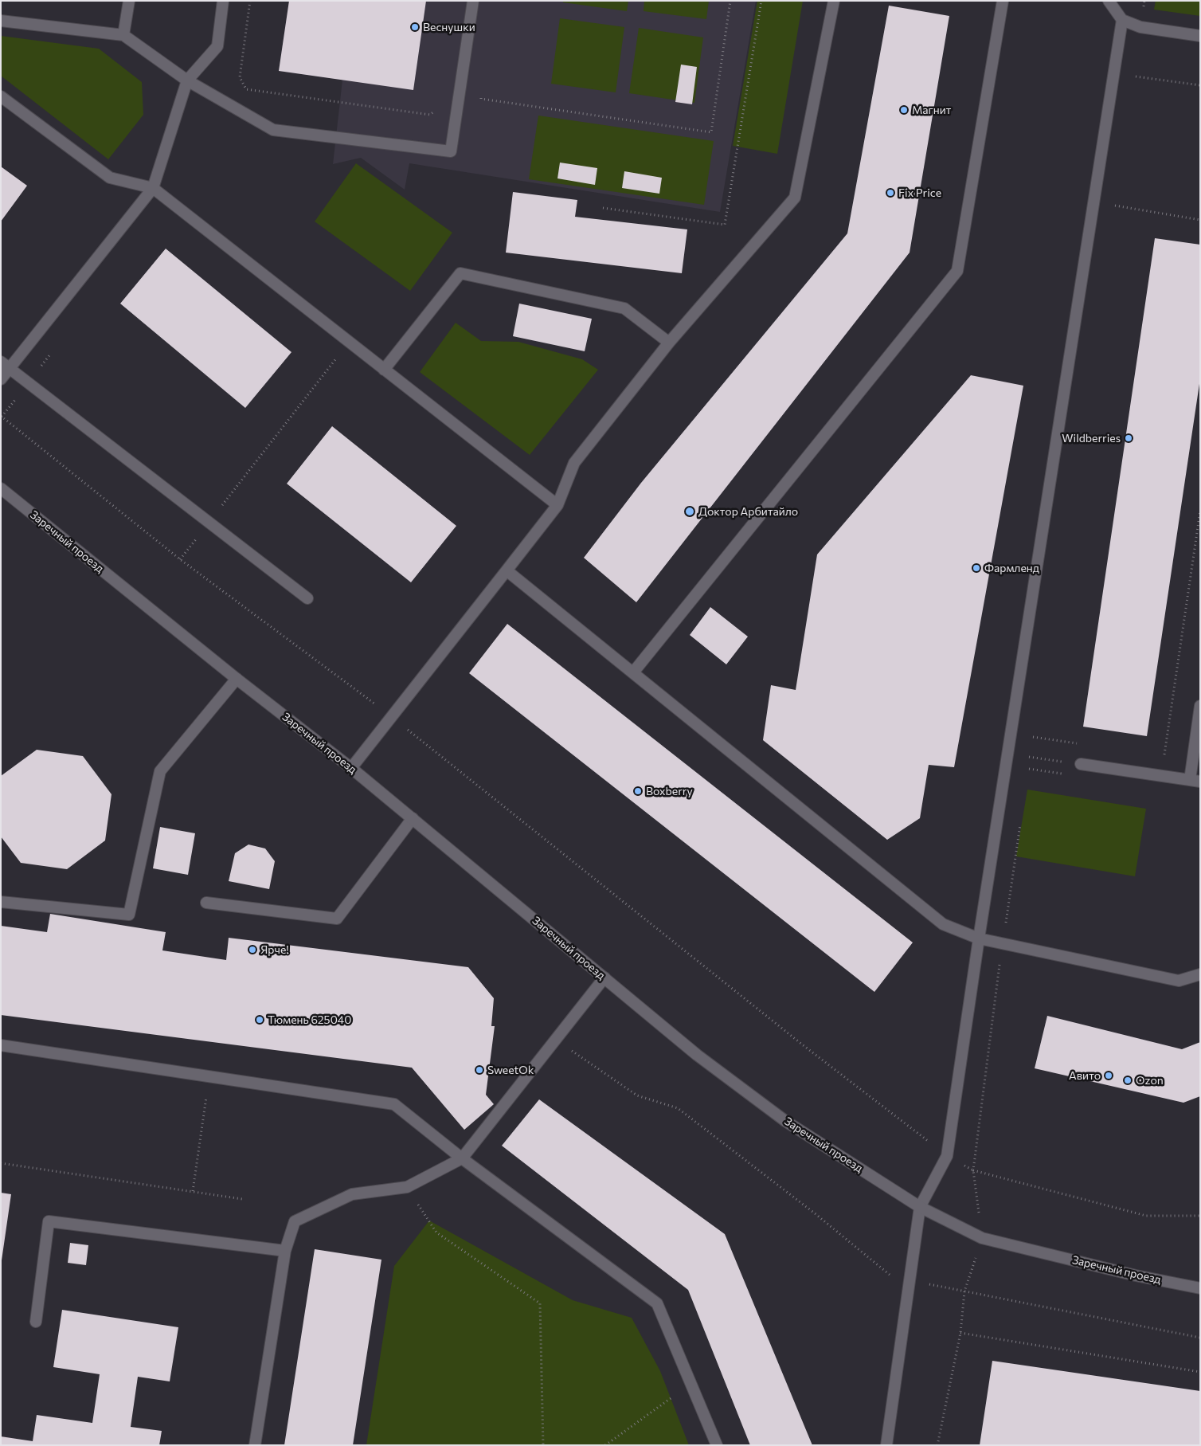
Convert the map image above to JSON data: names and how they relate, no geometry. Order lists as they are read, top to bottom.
{
  "streets": {
    "street": ["Заречный проезд"]
  },
  "places": [
    "Веснушки",
    "Магнит",
    "Fix Price",
    "Wildberries",
    "Доктор Арбитайло",
    "Фармленд",
    "Boxberry",
    "Ярче!",
    "Тюмень 625040",
    "SweetOk",
    "Авито",
    "Ozon"
  ]
}
